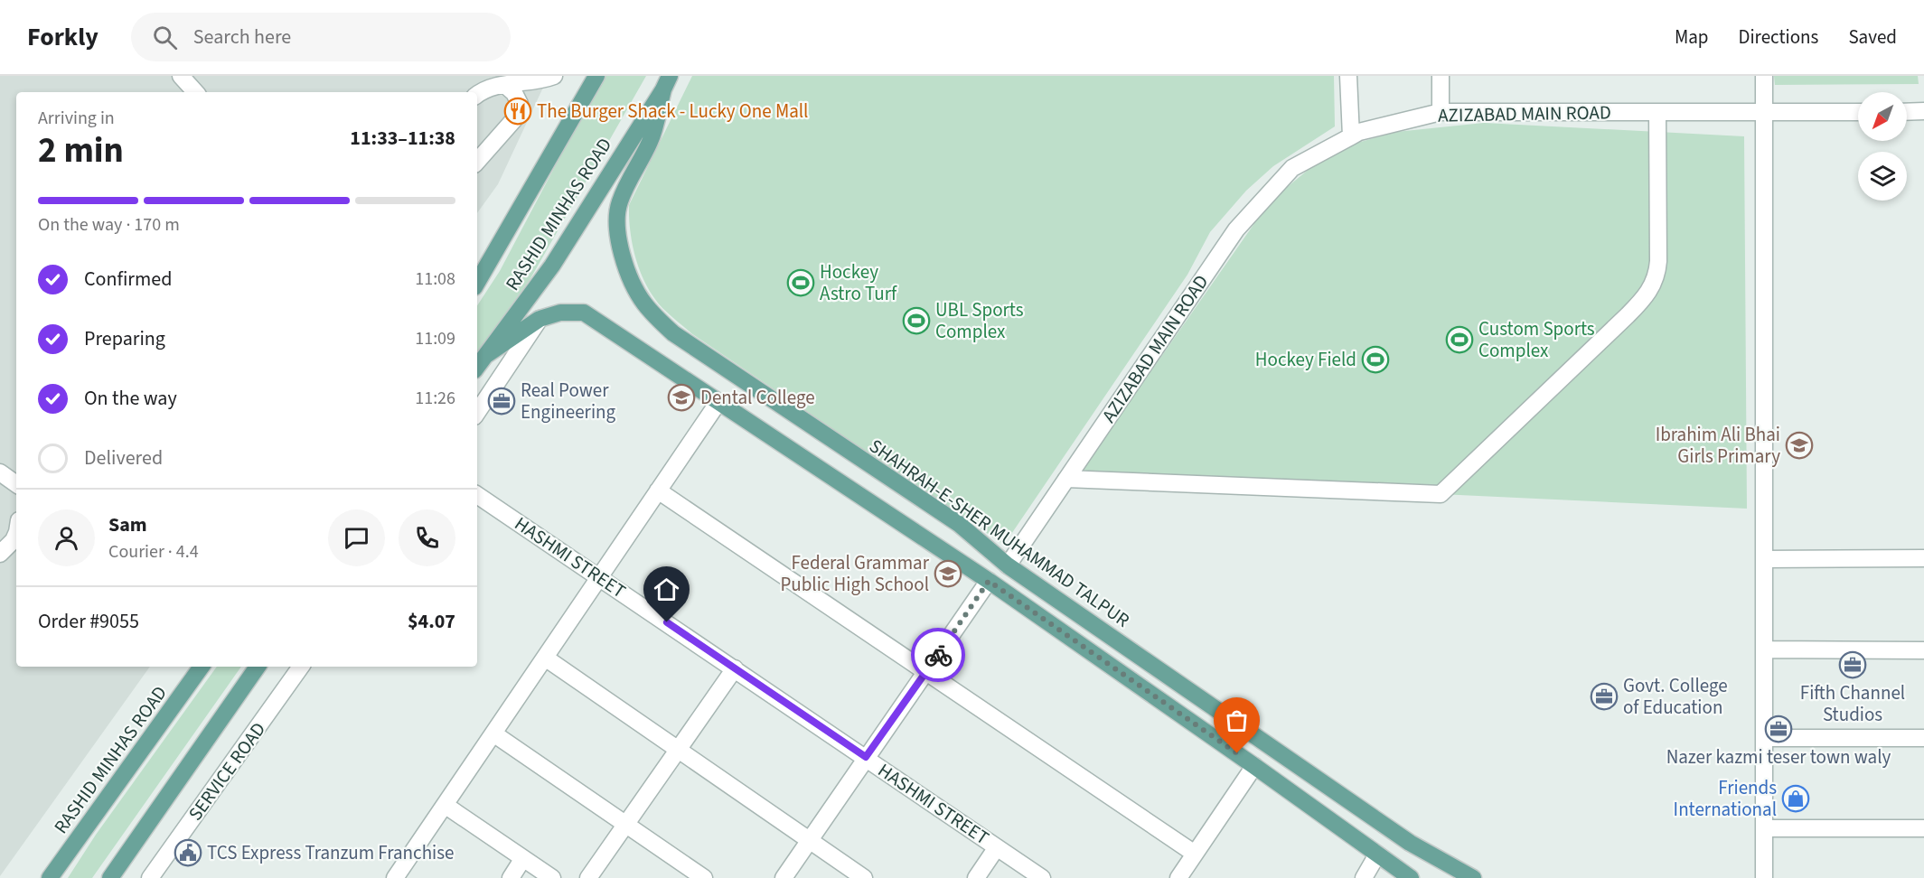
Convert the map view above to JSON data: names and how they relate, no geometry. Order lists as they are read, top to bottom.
{
  "streets": {
    "main road": ["RASHID MINHAS ROAD", "SHAHRAH-E-SHER MUHAMMAD TALPUR"],
    "street": ["AZIZABAD MAIN ROAD", "HASHMI STREET", "SERVICE ROAD"]
  },
  "crossings": [
    ["AZIZABAD MAIN ROAD", "SHAHRAH-E-SHER MUHAMMAD TALPUR"],
    ["RASHID MINHAS ROAD", "SHAHRAH-E-SHER MUHAMMAD TALPUR"]
  ],
  "places": {
    "restaurant": ["The Burger Shack - Lucky One Mall"],
    "sports": [
      "Hockey Astro Turf",
      "UBL Sports Complex",
      "Custom Sports Complex",
      "Hockey Field"
    ],
    "school or university": ["Dental College", "Ibrahim Ali Bhai Girls Primary", "Federal Grammar Public High School"],
    "office": [
      "Real Power Engineering",
      "Fifth Channel Studios",
      "Govt. College of Education",
      "Nazer kazmi teser town waly"
    ],
    "shop": ["Friends International"],
    "public building": ["TCS Express Tranzum Franchise"]
  },
  "north": "bottom left",
  "page": {
    "header": "Forkly",
    "search": "Search here",
    "nav": ["Map", "Directions", "Saved"],
    "heading": ["2 min", "Arriving in", "11:33–11:38"],
    "panel": [
      "Sam",
      "Courier · 4.4",
      "Order #9055",
      "$4.07"
    ],
    "bar": "On the way · 170 m",
    "list": [
      ["Confirmed", "11:08"],
      ["Preparing", "11:09"],
      ["On the way", "11:26"],
      "Delivered"
    ]
  }
}
